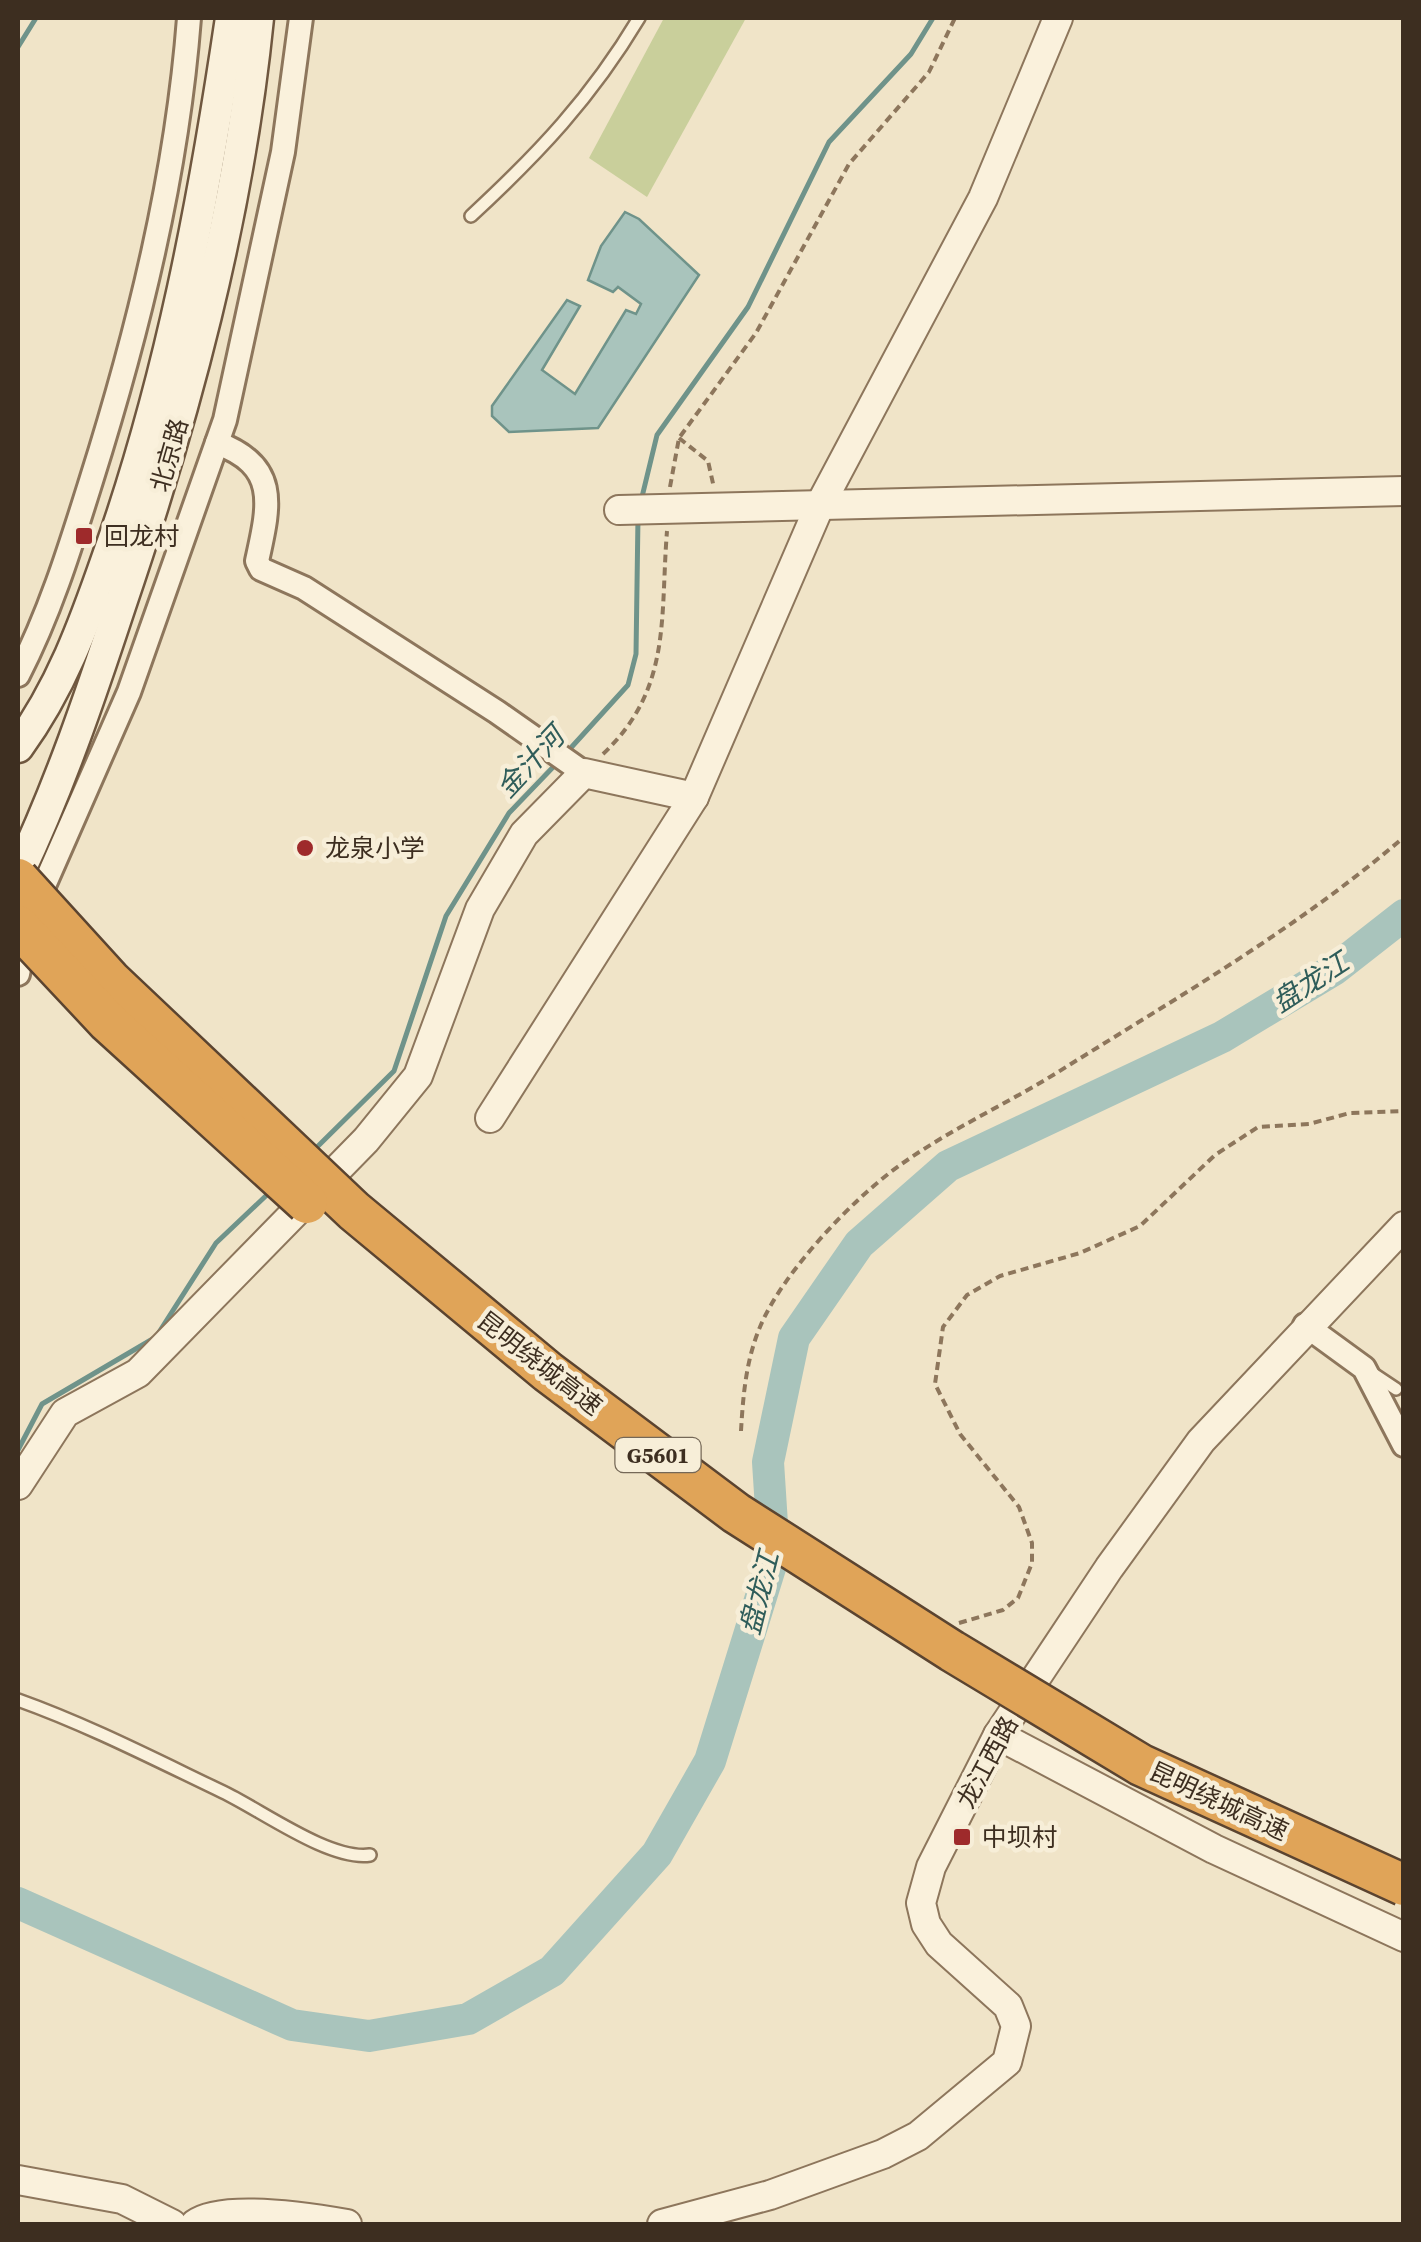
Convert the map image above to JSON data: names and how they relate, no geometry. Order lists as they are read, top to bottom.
{
  "streets": {
    "highway": ["昆明绕城高速", "G5601"],
    "main road": ["北京路"],
    "street": ["龙江西路"]
  },
  "crossings": [
    ["北京路", "昆明绕城高速"]
  ],
  "water": ["金汁河", "盘龙江"],
  "places": {
    "transit": ["回龙村", "中坝村"],
    "other": ["龙泉小学"]
  }
}
